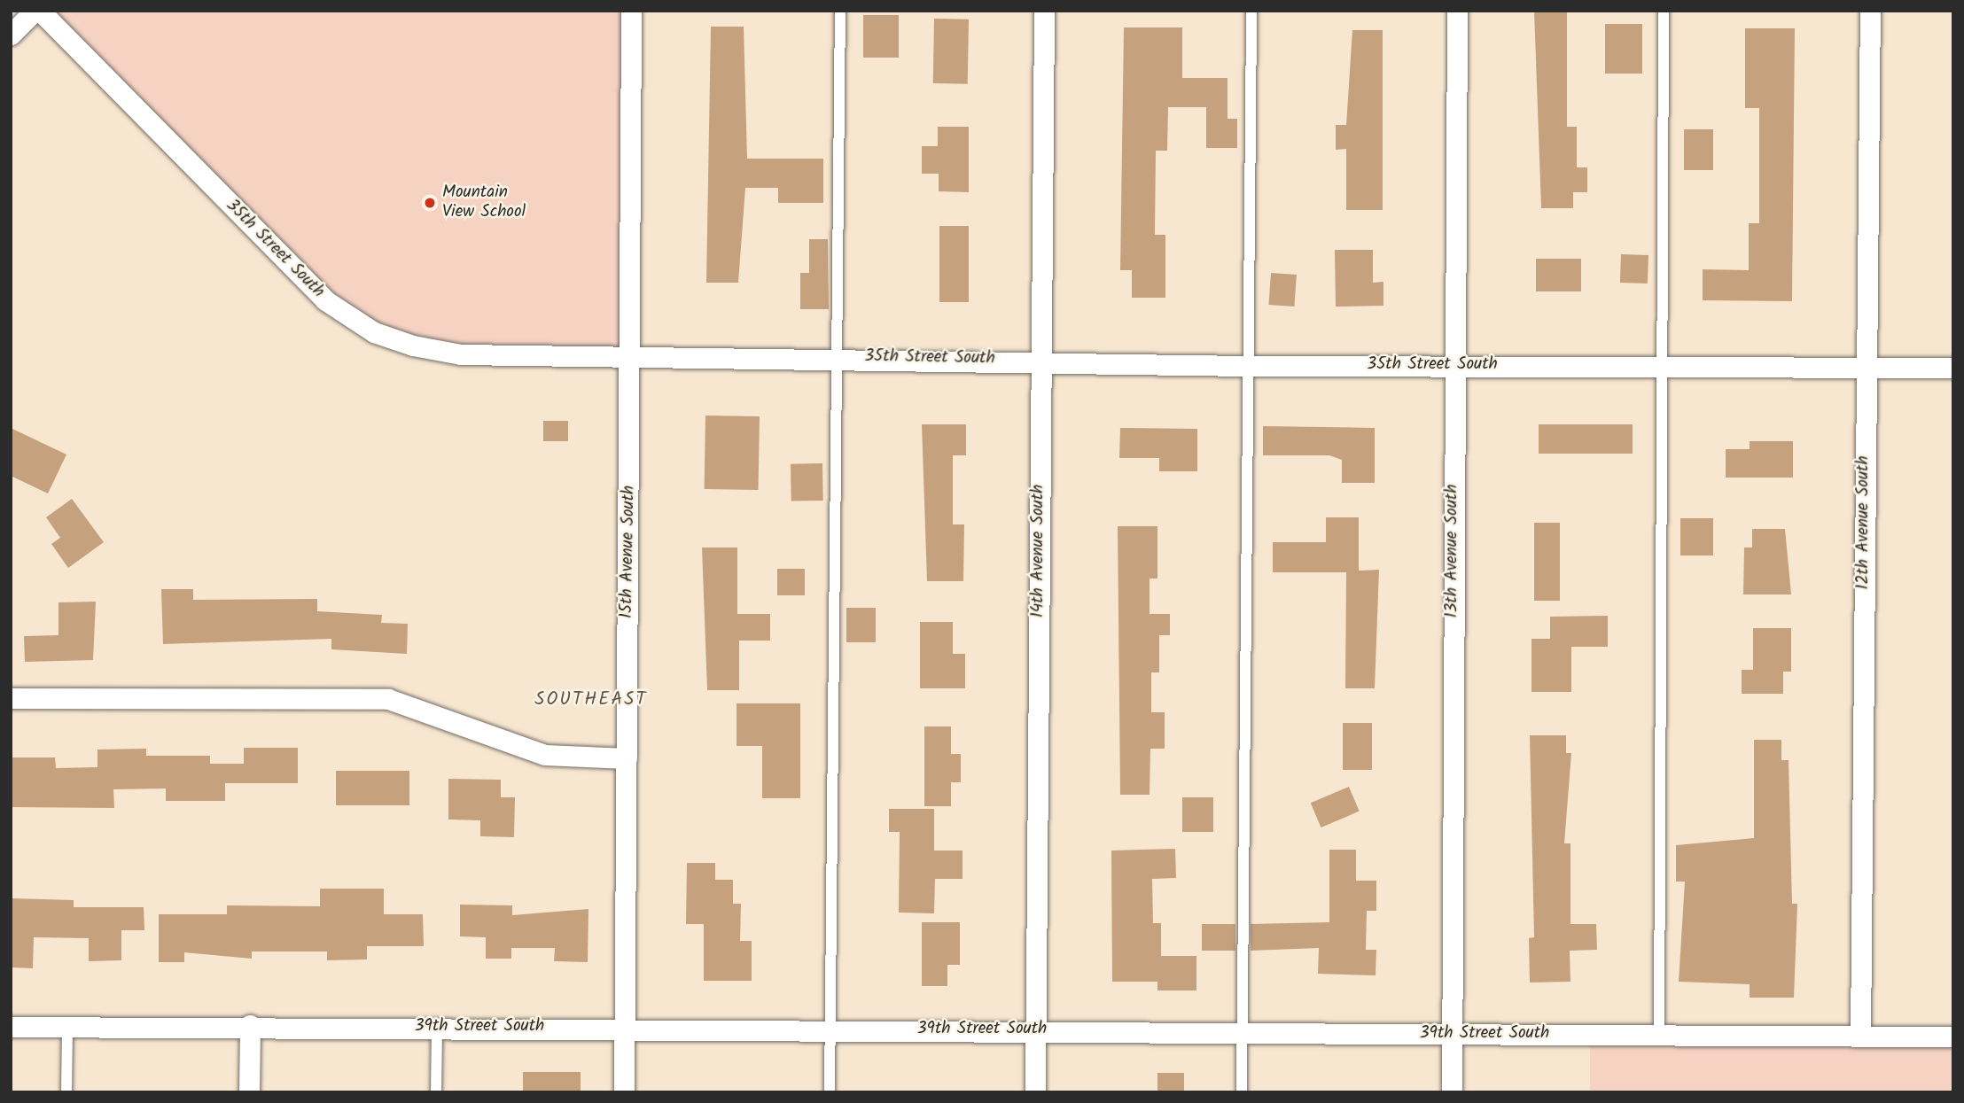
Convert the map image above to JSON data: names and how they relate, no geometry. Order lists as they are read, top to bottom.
{
  "streets": {
    "street": [
      "35th Street South",
      "12th Avenue South",
      "14th Avenue South",
      "13th Avenue South",
      "15th Avenue South",
      "39th Street South"
    ]
  },
  "crossings": [
    ["35th Street South", "12th Avenue South"],
    ["35th Street South", "14th Avenue South"],
    ["35th Street South", "13th Avenue South"],
    ["35th Street South", "15th Avenue South"],
    ["12th Avenue South", "39th Street South"],
    ["14th Avenue South", "39th Street South"],
    ["13th Avenue South", "39th Street South"],
    ["15th Avenue South", "39th Street South"]
  ],
  "districts": ["SOUTHEAST"],
  "places": ["Mountain View School"]
}
